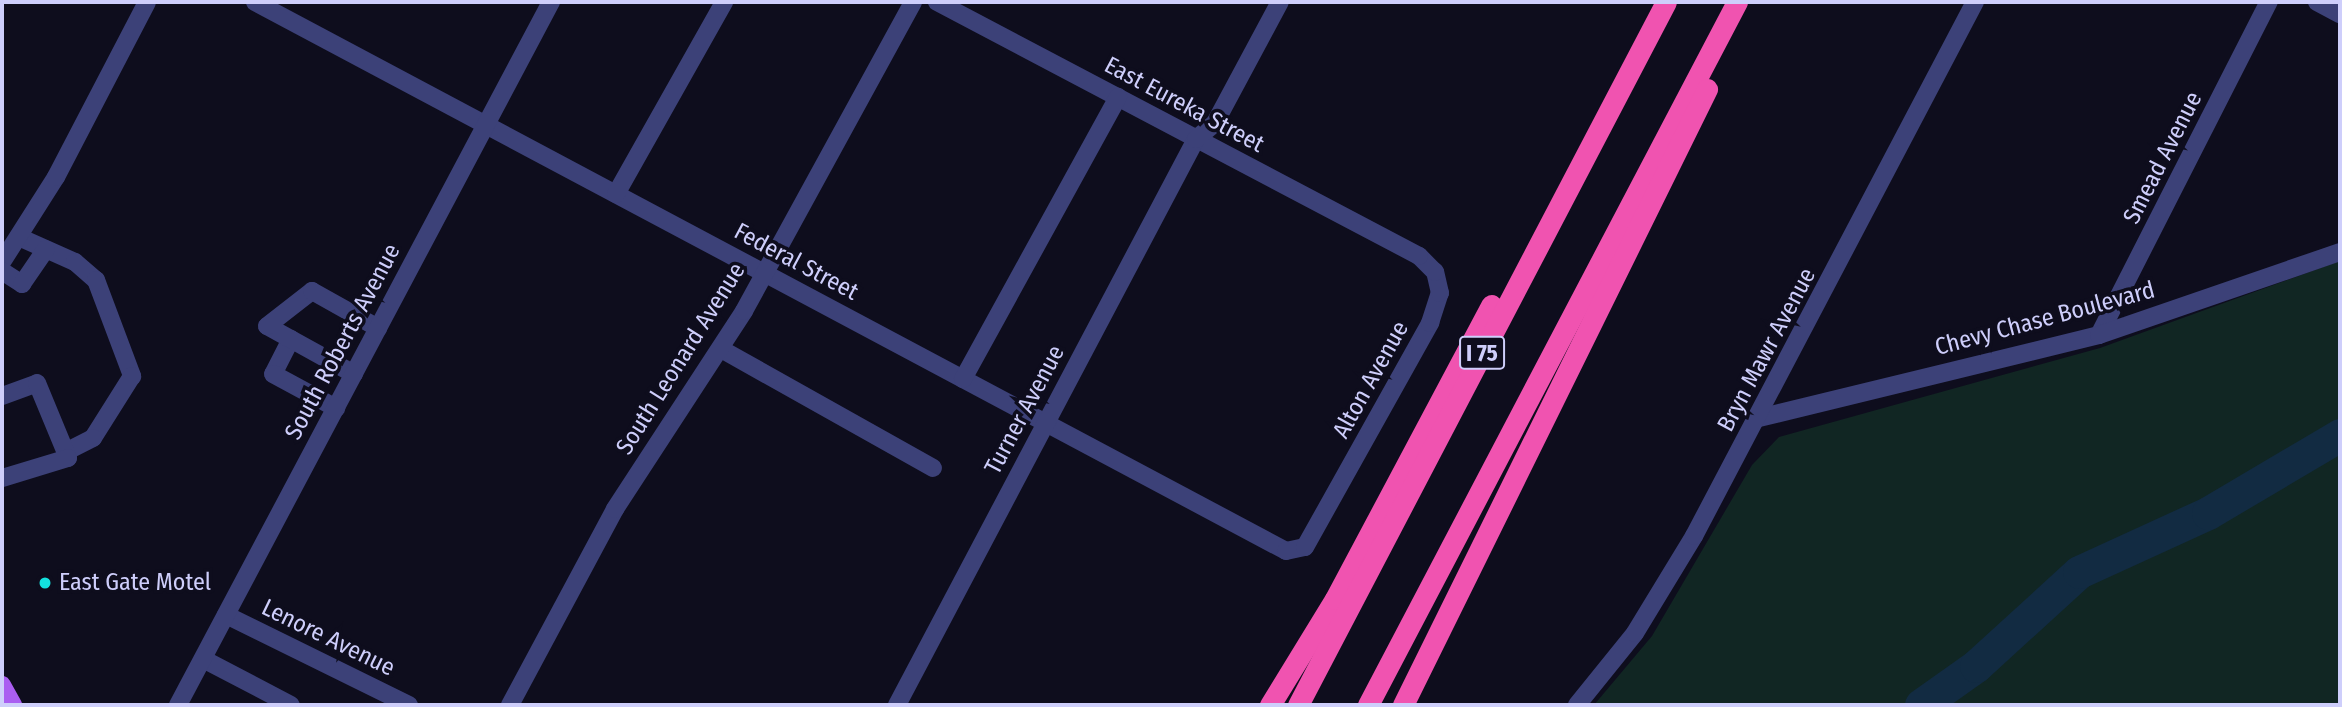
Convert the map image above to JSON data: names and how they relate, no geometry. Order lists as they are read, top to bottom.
{
  "streets": {
    "highway": ["I 75"],
    "street": [
      "East Eureka Street",
      "Smead Avenue",
      "Federal Street",
      "Chevy Chase Boulevard",
      "South Roberts Avenue",
      "Bryn Mawr Avenue",
      "South Leonard Avenue",
      "Alton Avenue",
      "Turner Avenue",
      "Lenore Avenue"
    ]
  },
  "crossings": [
    ["East Eureka Street", "Alton Avenue"],
    ["East Eureka Street", "Turner Avenue"],
    ["Smead Avenue", "Chevy Chase Boulevard"],
    ["Federal Street", "South Roberts Avenue"],
    ["Federal Street", "South Leonard Avenue"],
    ["Federal Street", "Alton Avenue"],
    ["Federal Street", "Turner Avenue"],
    ["Chevy Chase Boulevard", "Bryn Mawr Avenue"],
    ["South Roberts Avenue", "Lenore Avenue"]
  ],
  "places": ["East Gate Motel"]
}
